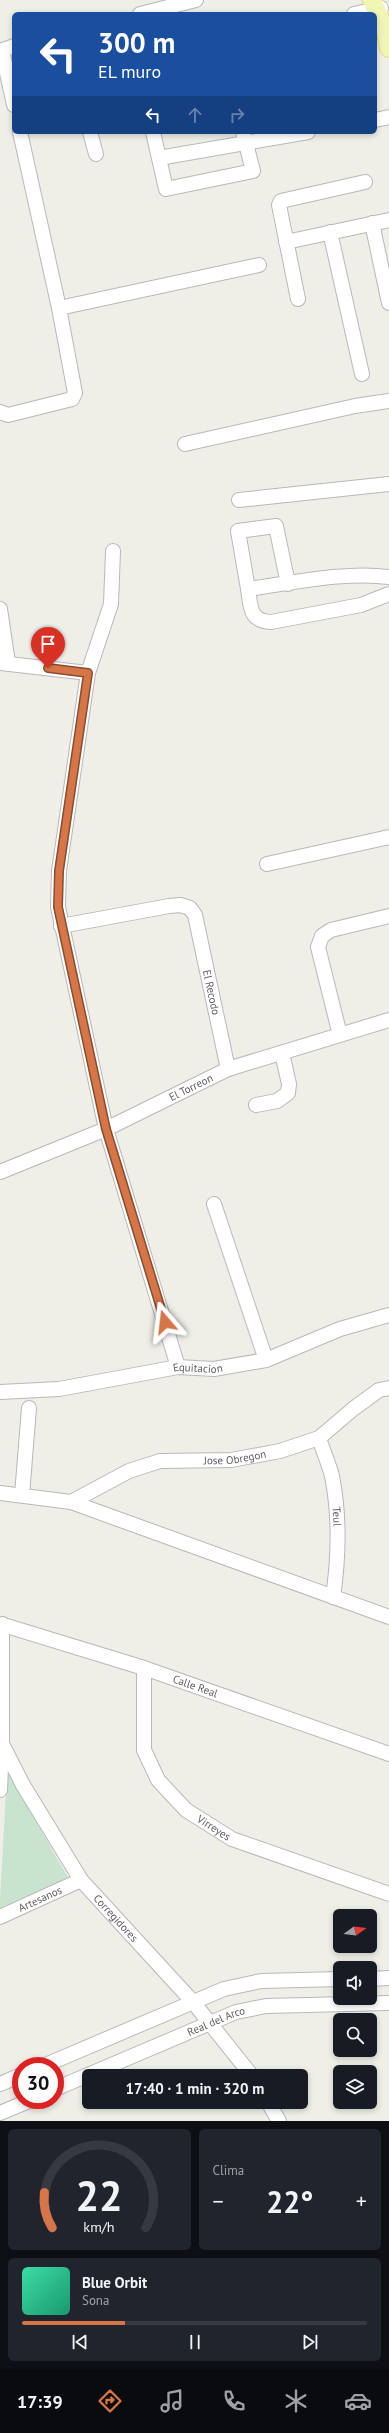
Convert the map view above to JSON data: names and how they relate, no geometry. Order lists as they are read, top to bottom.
{
  "streets": {
    "street": [
      "El Recodo",
      "El Torreon",
      "Equitacion",
      "Jose Obregon",
      "Teul",
      "Calle Real",
      "Virreyes",
      "Artesanos",
      "Corregidores",
      "Real del Arco"
    ]
  },
  "crossings": [
    ["El Recodo", "El Torreon"],
    ["Jose Obregon", "Teul"],
    ["Calle Real", "Virreyes"],
    ["Calle Real", "Corregidores"],
    ["Artesanos", "Corregidores"],
    ["Corregidores", "Real del Arco"]
  ],
  "north": "right",
  "page": {
    "turn": ["300 m", "EL muro"],
    "limit": "30",
    "trip": "17:40 · 1 min · 320 m",
    "tile": "Clima",
    "heat": ["−", "22°", "+"],
    "song": ["Blue Orbit", "Sona"],
    "tabs": "17:39",
    "gauge": ["22", "km/h"]
  }
}
